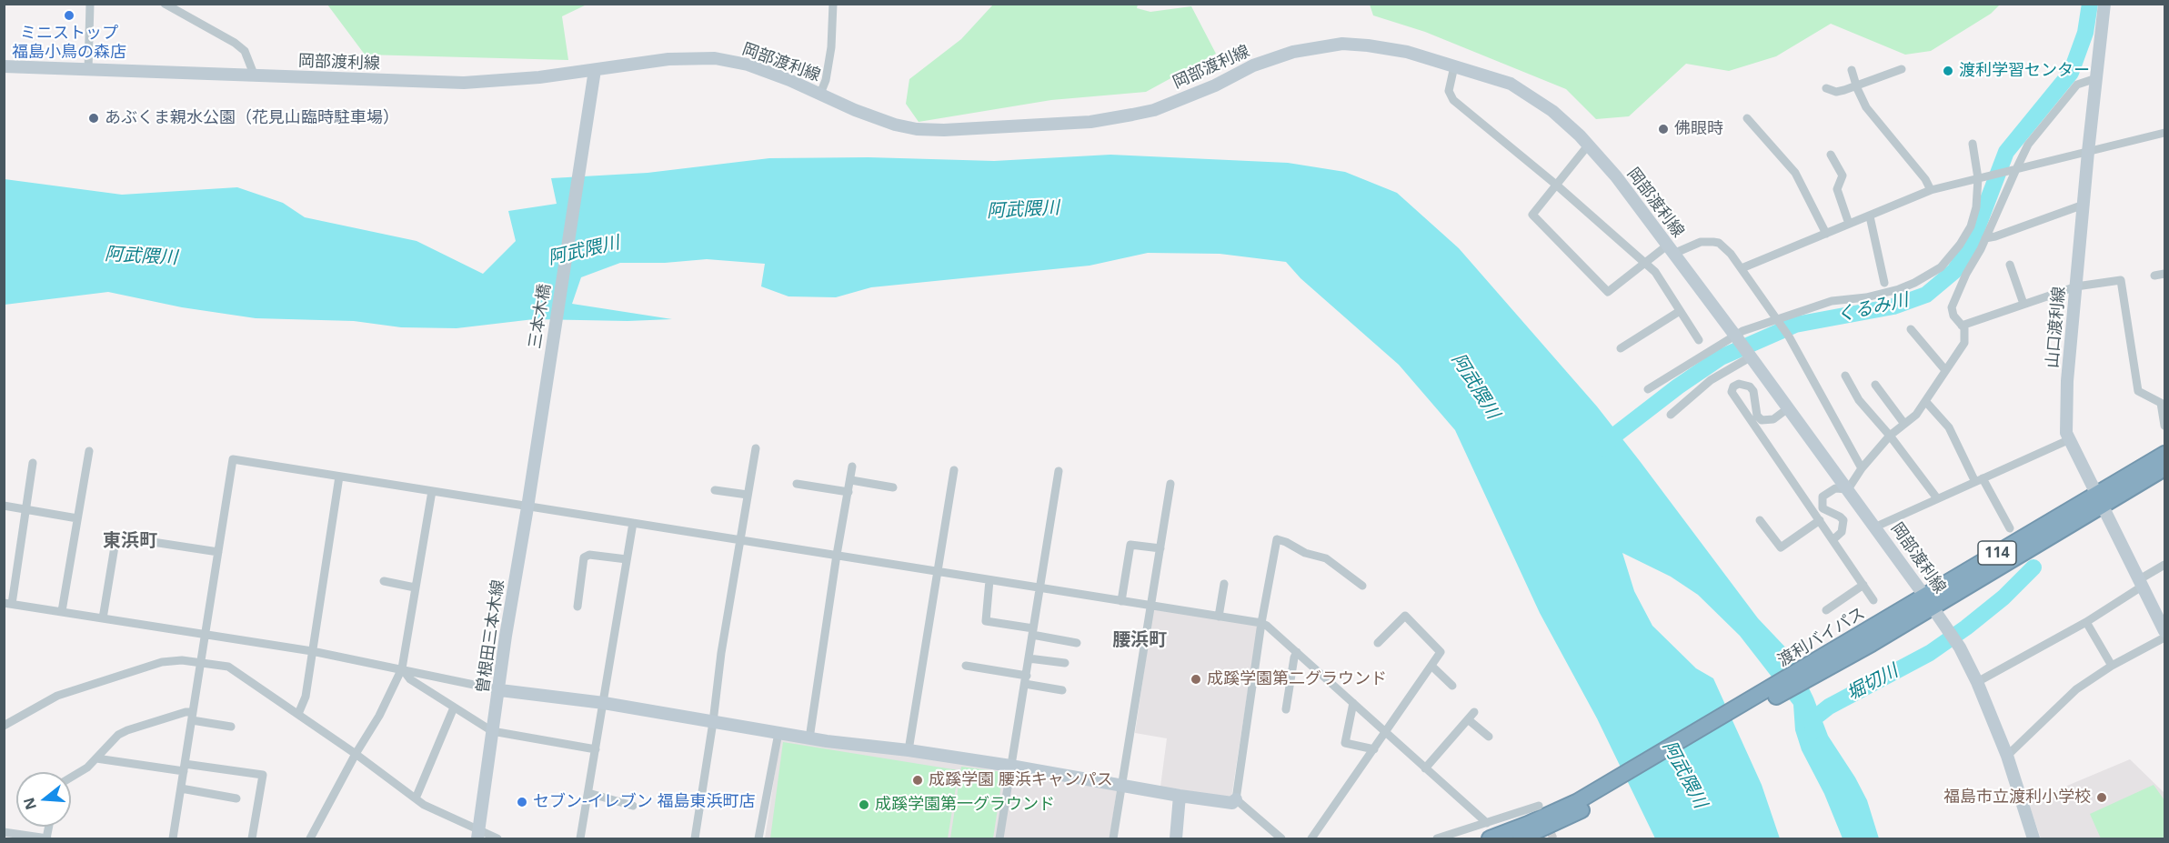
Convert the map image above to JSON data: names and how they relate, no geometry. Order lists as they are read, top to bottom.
{
  "streets": {
    "highway": ["114", "渡利バイパス"],
    "main road": [
      "岡部渡利線",
      "三本木橋",
      "山口渡利線",
      "曽根田三本木線"
    ]
  },
  "crossings": [
    ["岡部渡利線", "三本木橋"],
    ["岡部渡利線", "渡利バイパス"],
    ["三本木橋", "曽根田三本木線"],
    ["山口渡利線", "渡利バイパス"]
  ],
  "districts": ["東浜町", "腰浜町"],
  "water": ["阿武隈川", "くるみ川", "堀切川"],
  "places": [
    "ミニストップ 福島小鳥の森店",
    "渡利学習センター",
    "あぶくま親水公園（花見山臨時駐車場）",
    "佛眼時",
    "成蹊学園第二グラウンド",
    "成蹊学園 腰浜キャンパス",
    "福島市立渡利小学校",
    "セブン-イレブン 福島東浜町店",
    "成蹊学園第一グラウンド"
  ],
  "north": "left"
}
